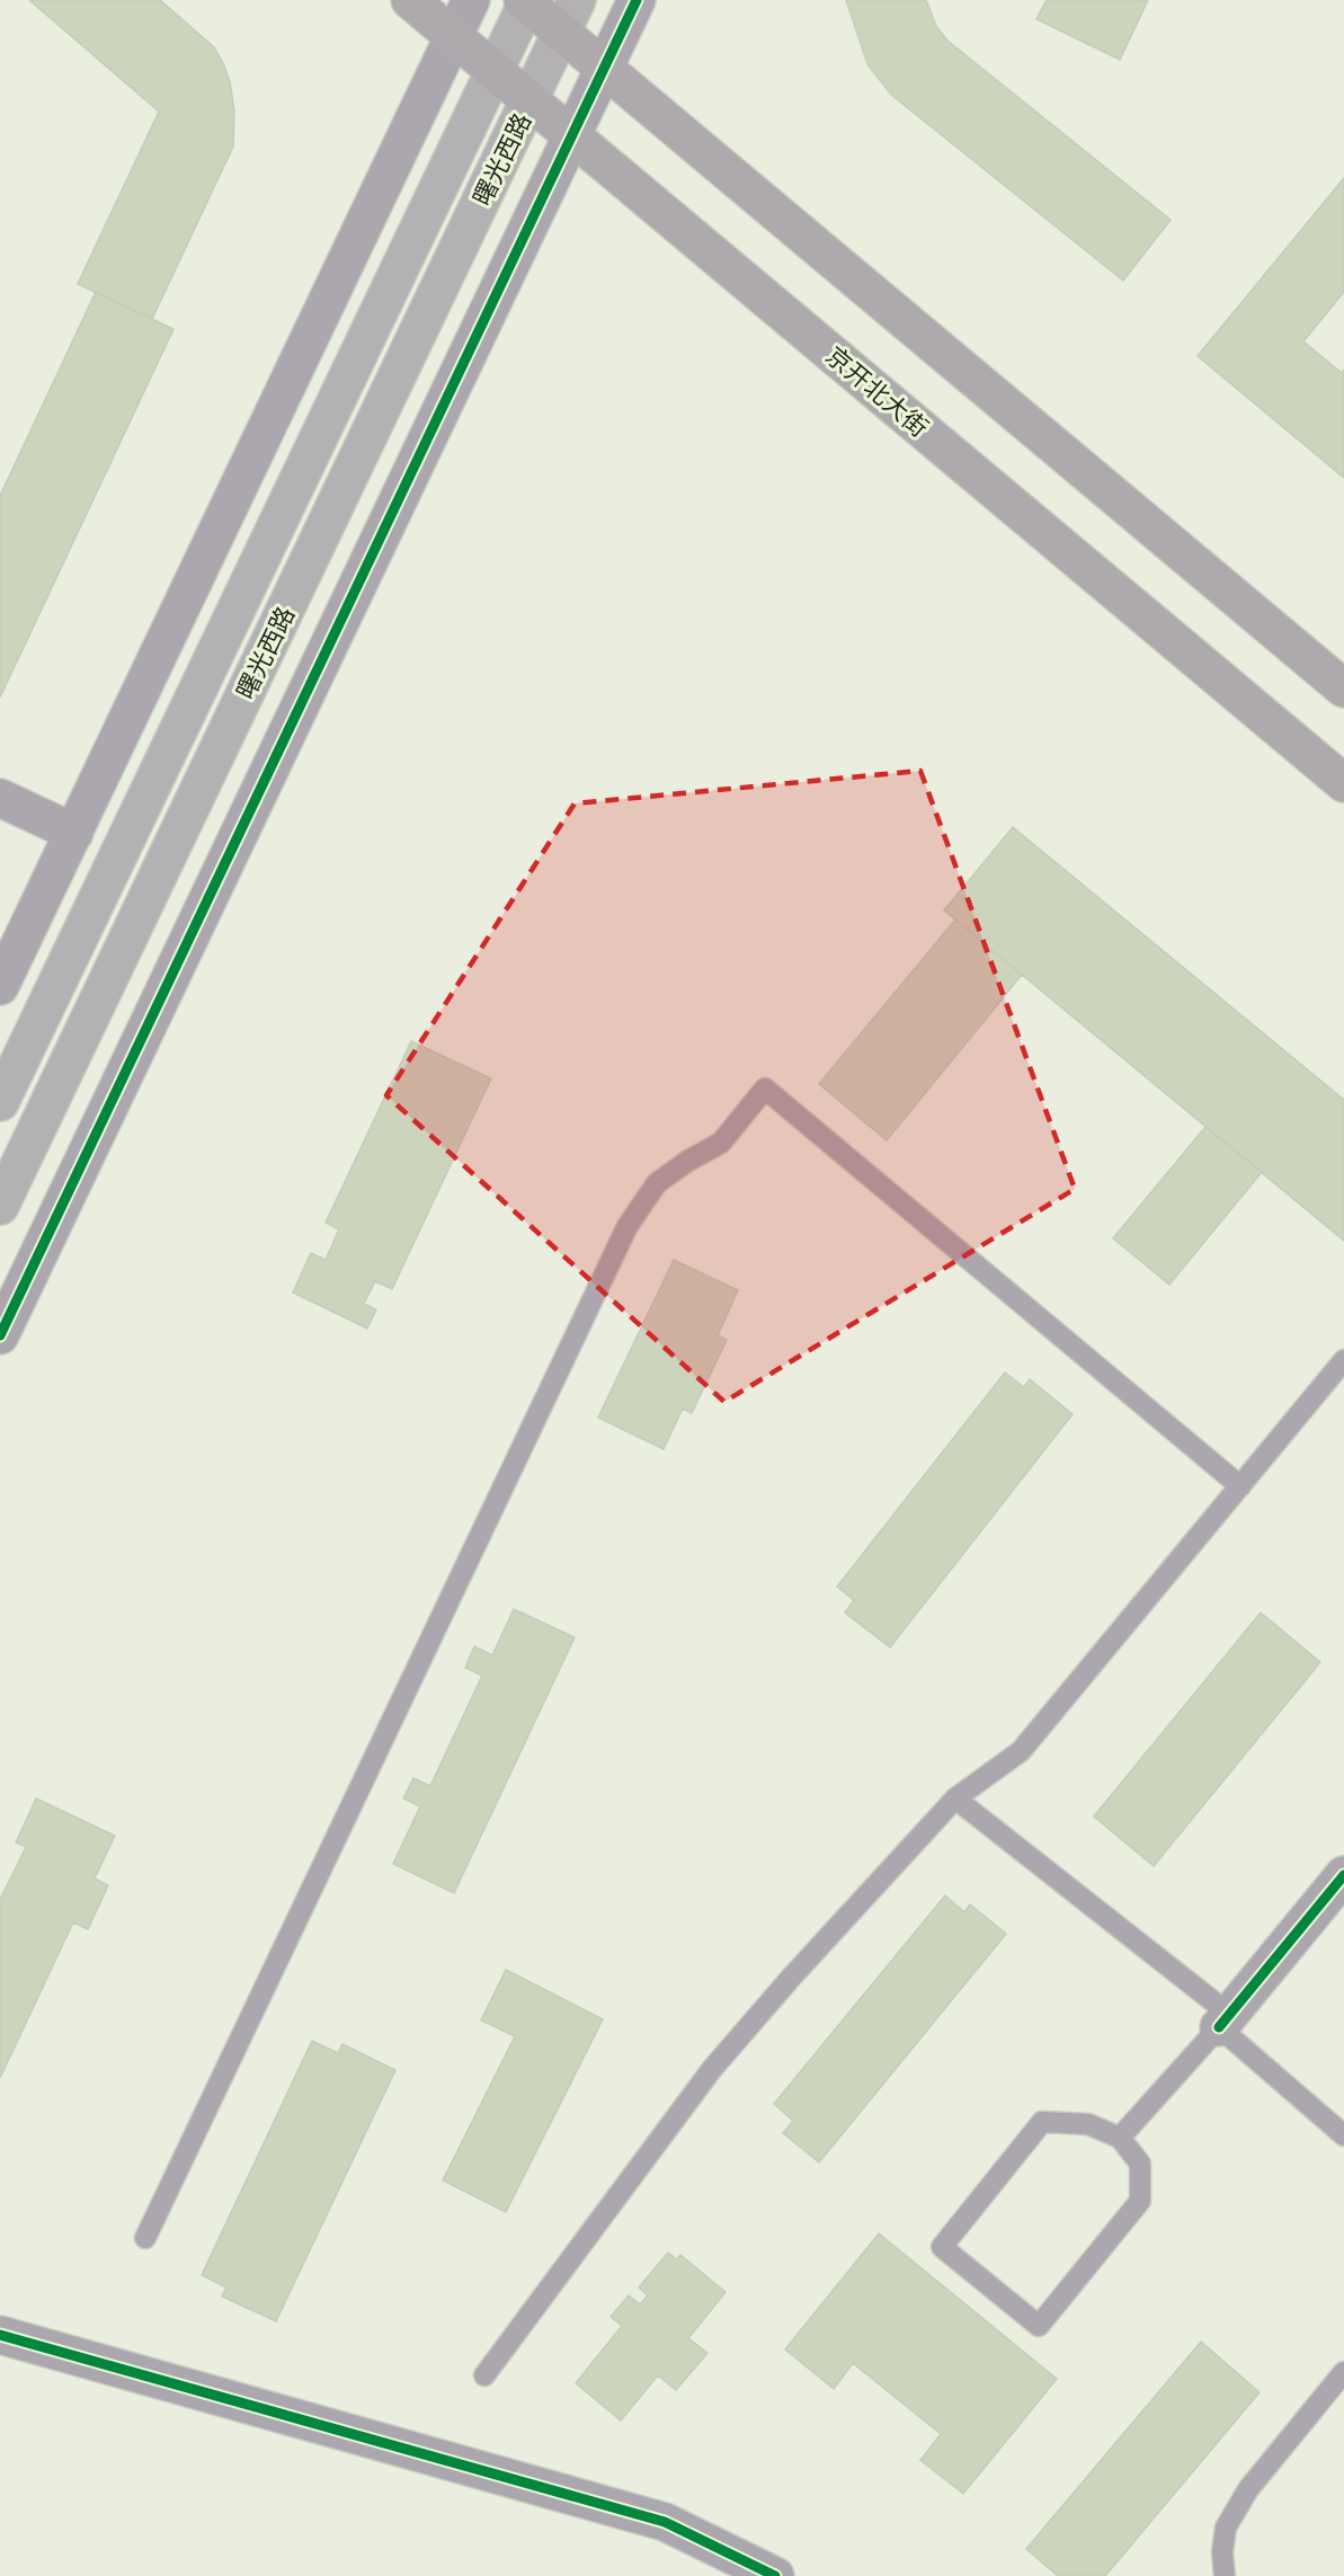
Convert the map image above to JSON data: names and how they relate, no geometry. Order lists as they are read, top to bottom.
{
  "streets": {
    "main road": ["曙光西路", "京开北大街"]
  },
  "crossings": [
    ["曙光西路", "京开北大街"]
  ]
}
